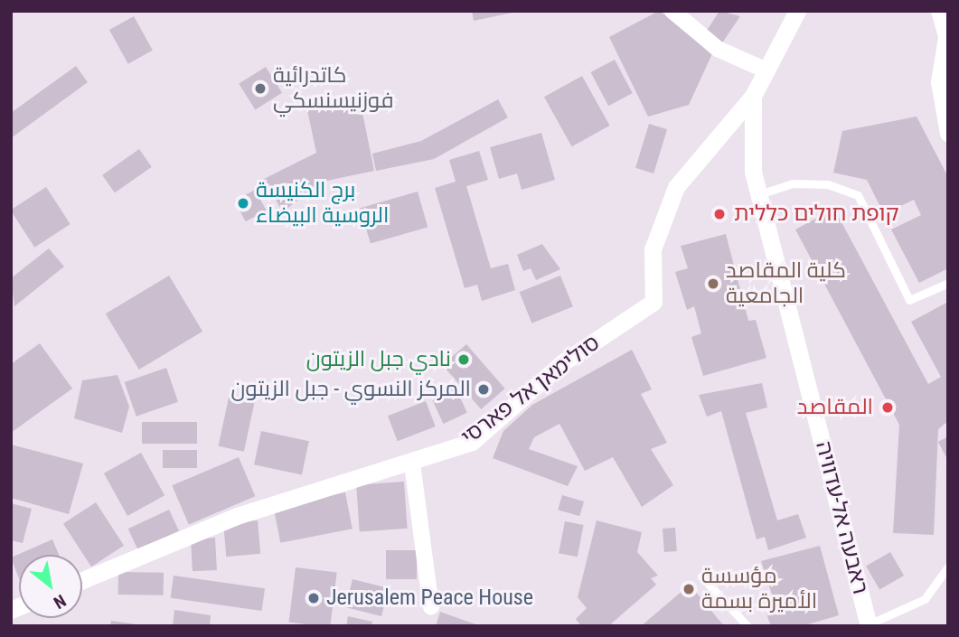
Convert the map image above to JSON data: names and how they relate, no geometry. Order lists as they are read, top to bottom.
{
  "streets": {
    "street": ["סולימאן אל פארסי", "ראבעה אל-עדוויה"]
  },
  "crossings": [
    ["סולימאן אל פארסי", "ראבעה אל-עדוויה"]
  ],
  "places": [
    "كاتدرائية فوزنيسنسكي",
    "برج الكنيسة الروسية البيضاء",
    "קופת חולים כללית",
    "كلية المقاصد الجامعية",
    "نادي جبل الزيتون",
    "المركز النسوي - جبل الزيتون",
    "المقاصد",
    "مؤسسة الأميرة بسمة",
    "Jerusalem Peace House"
  ],
  "north": "bottom right"
}
